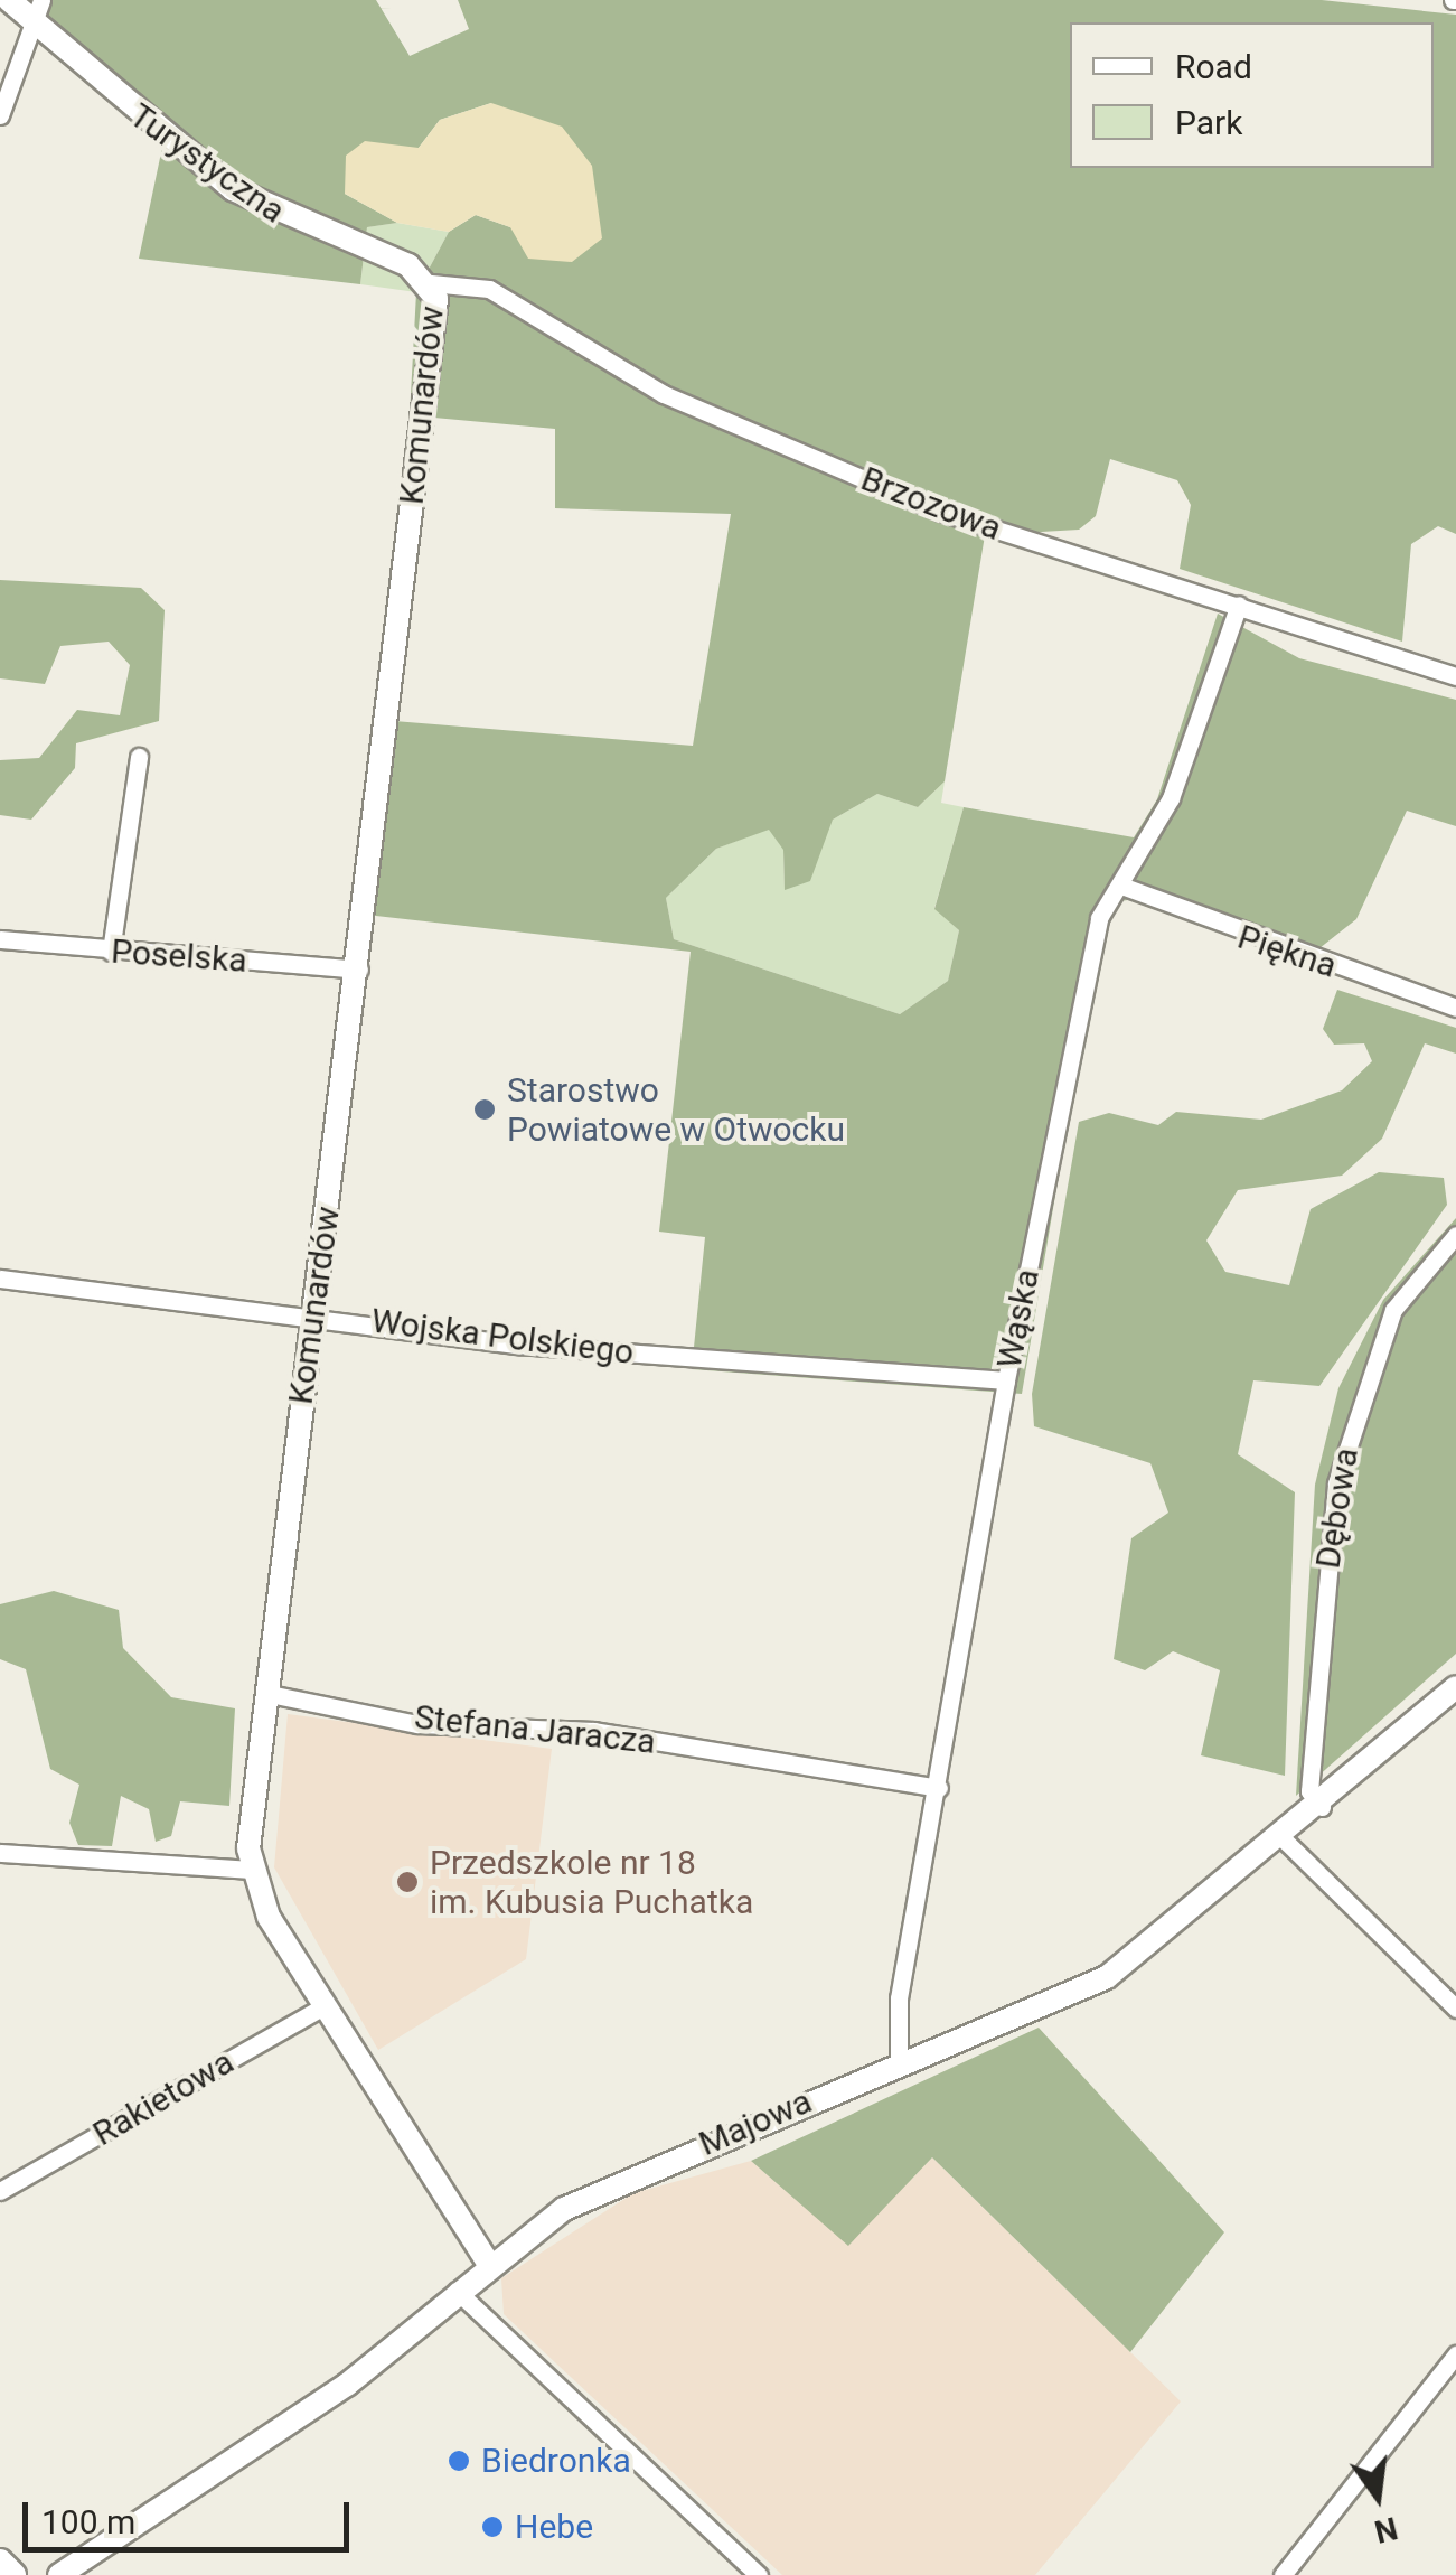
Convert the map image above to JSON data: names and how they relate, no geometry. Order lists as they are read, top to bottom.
{
  "streets": {
    "street": [
      "Turystyczna",
      "Komunardów",
      "Brzozowa",
      "Piękna",
      "Poselska",
      "Wąska",
      "Wojska Polskiego",
      "Dębowa",
      "Stefana Jaracza",
      "Rakietowa",
      "Majowa"
    ]
  },
  "crossings": [
    ["Turystyczna", "Komunardów"],
    ["Turystyczna", "Brzozowa"],
    ["Komunardów", "Brzozowa"],
    ["Komunardów", "Poselska"],
    ["Komunardów", "Wojska Polskiego"],
    ["Komunardów", "Stefana Jaracza"],
    ["Brzozowa", "Wąska"],
    ["Piękna", "Wąska"],
    ["Wąska", "Wojska Polskiego"],
    ["Wąska", "Stefana Jaracza"],
    ["Wąska", "Majowa"],
    ["Dębowa", "Majowa"]
  ],
  "places": [
    "Starostwo Powiatowe w Otwocku",
    "Przedszkole nr 18 im. Kubusia Puchatka",
    "Biedronka",
    "Hebe"
  ],
  "legend": ["Road", "Park"],
  "scale_bar": "100 m",
  "north": "bottom"
}
